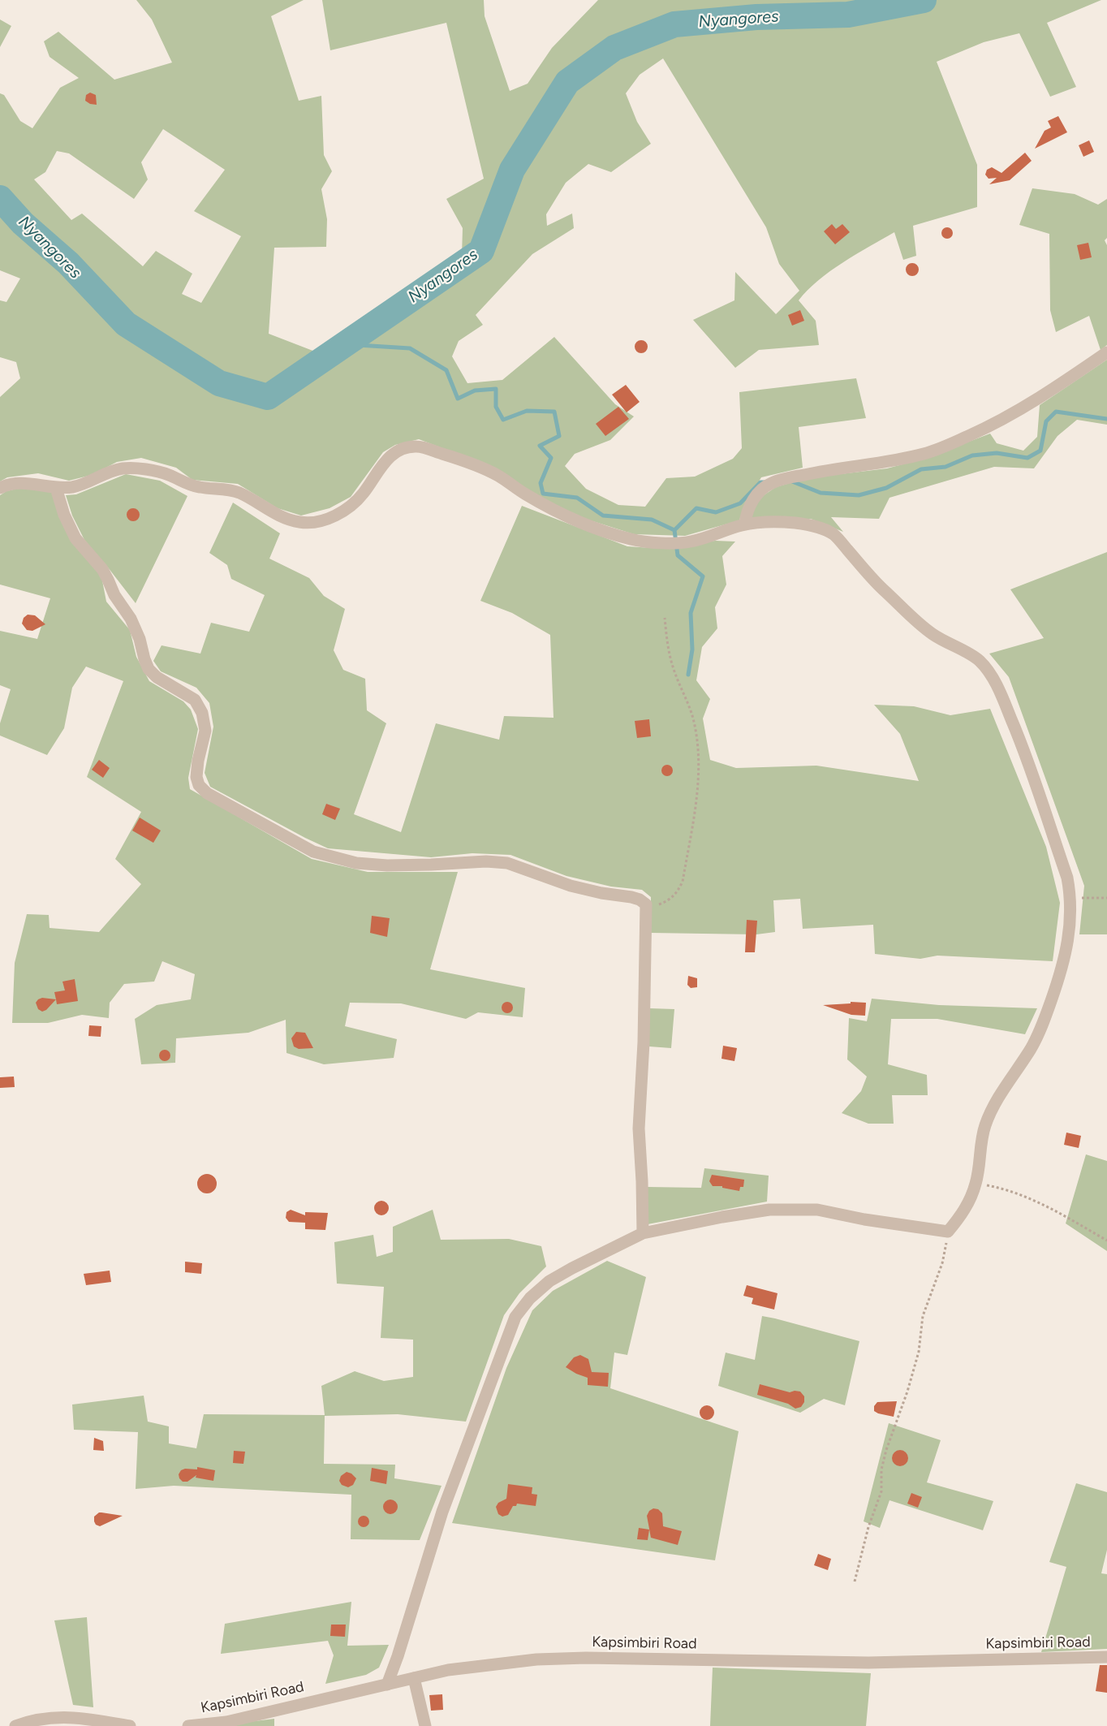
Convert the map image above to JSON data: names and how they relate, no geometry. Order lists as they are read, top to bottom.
{
  "streets": {
    "street": ["Kapsimbiri Road"]
  },
  "water": ["Nyangores"]
}
